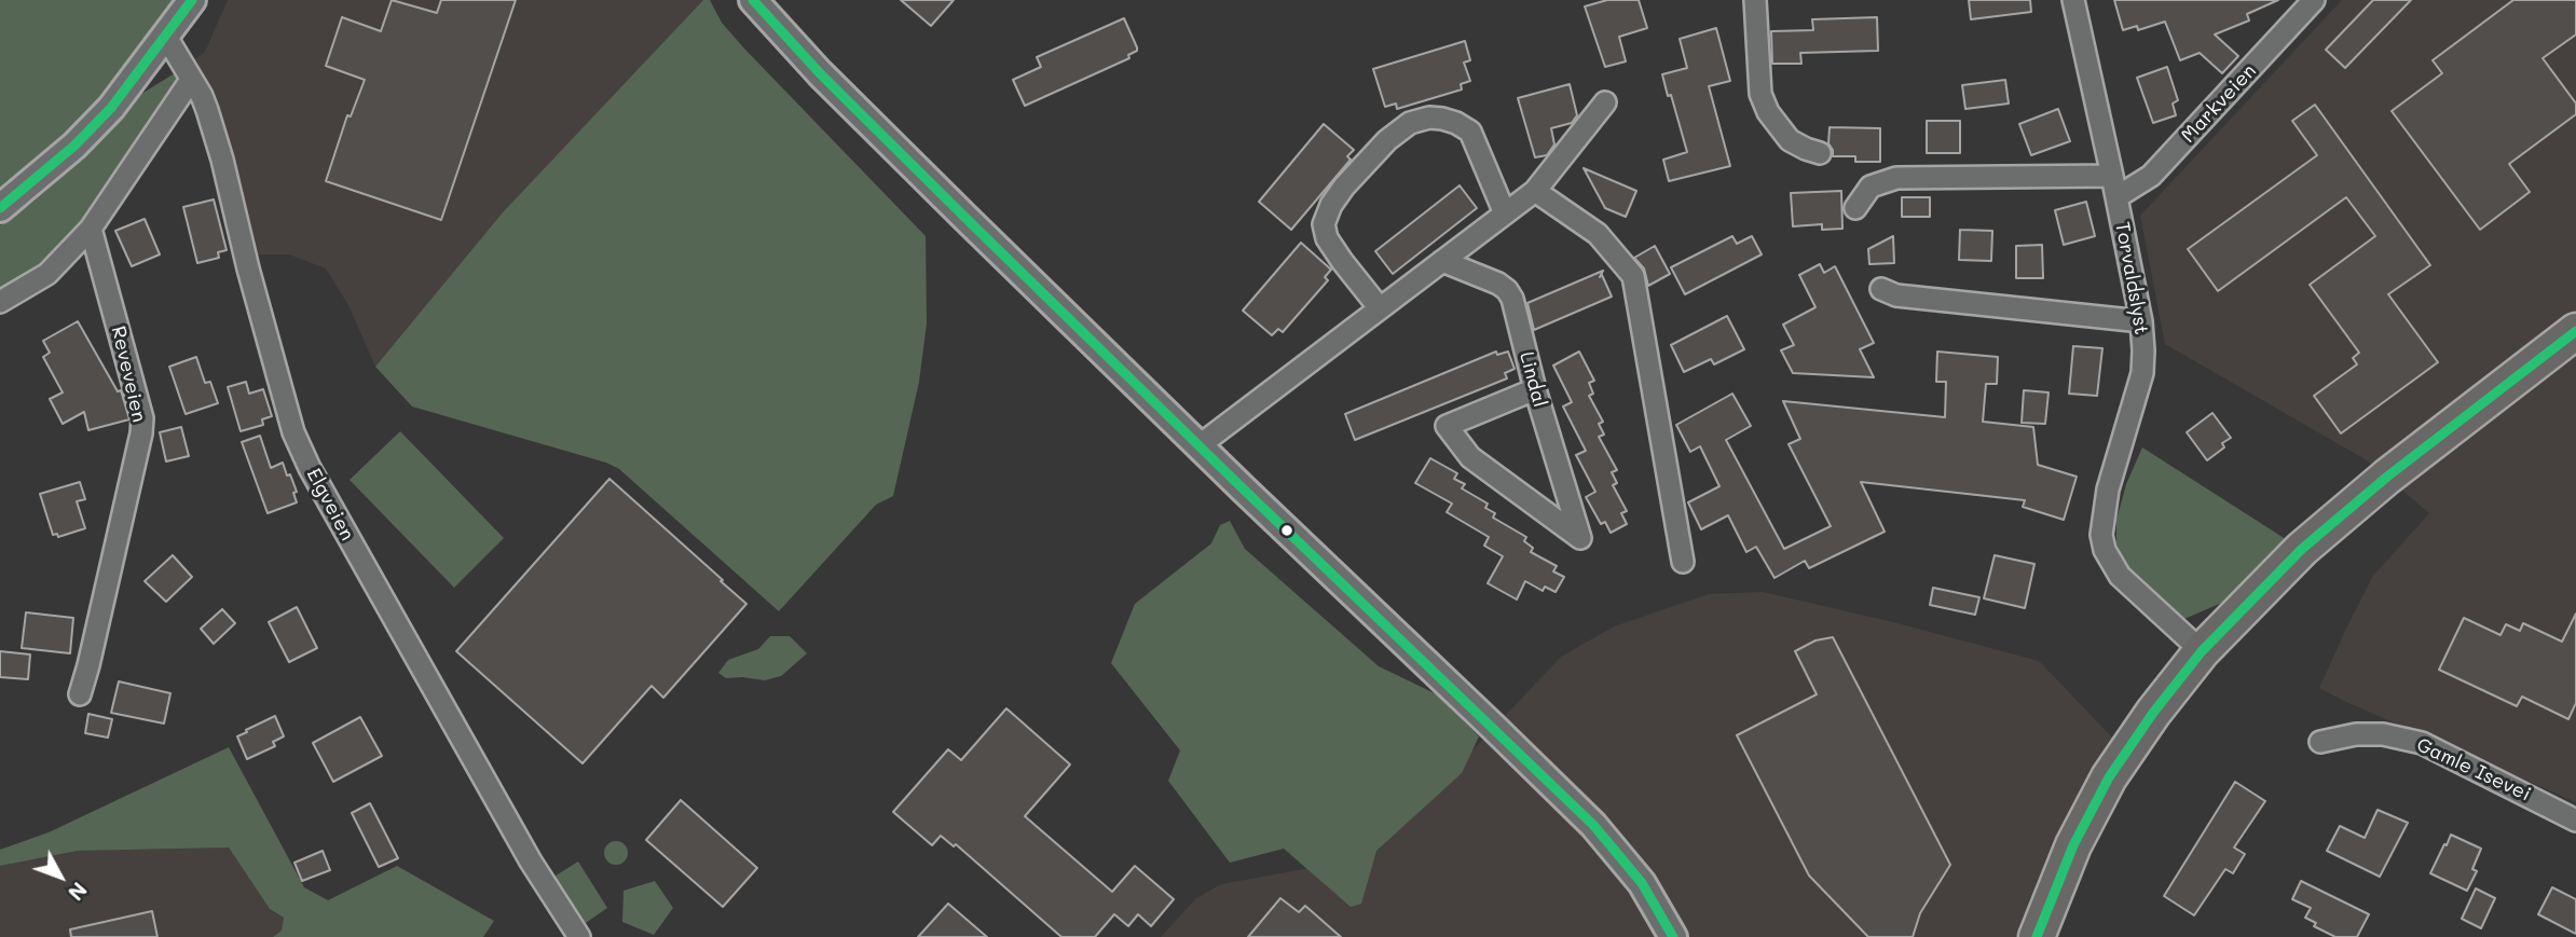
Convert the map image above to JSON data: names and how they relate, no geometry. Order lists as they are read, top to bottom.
{
  "streets": {
    "street": [
      "Markveien",
      "Torvaldslyst",
      "Reveveien",
      "Lindal",
      "Elgveien",
      "Gamle Isevei"
    ]
  },
  "crossings": [
    ["Markveien", "Torvaldslyst"]
  ],
  "north": "bottom right"
}
